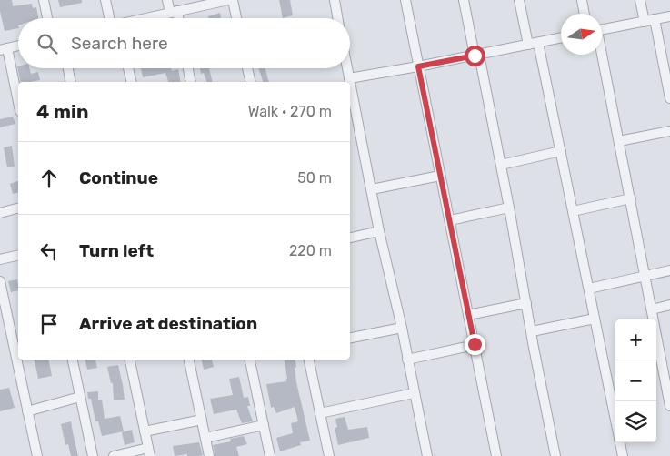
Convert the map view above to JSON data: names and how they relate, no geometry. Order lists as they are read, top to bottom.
{
  "north": "right",
  "page": {
    "search": "Search here",
    "heading": ["4 min", "Walk · 270 m"],
    "list": [
      ["Continue", "50 m"],
      ["Turn left", "220 m"],
      "Arrive at destination"
    ],
    "map_buttons": ["+", "−"]
  }
}
